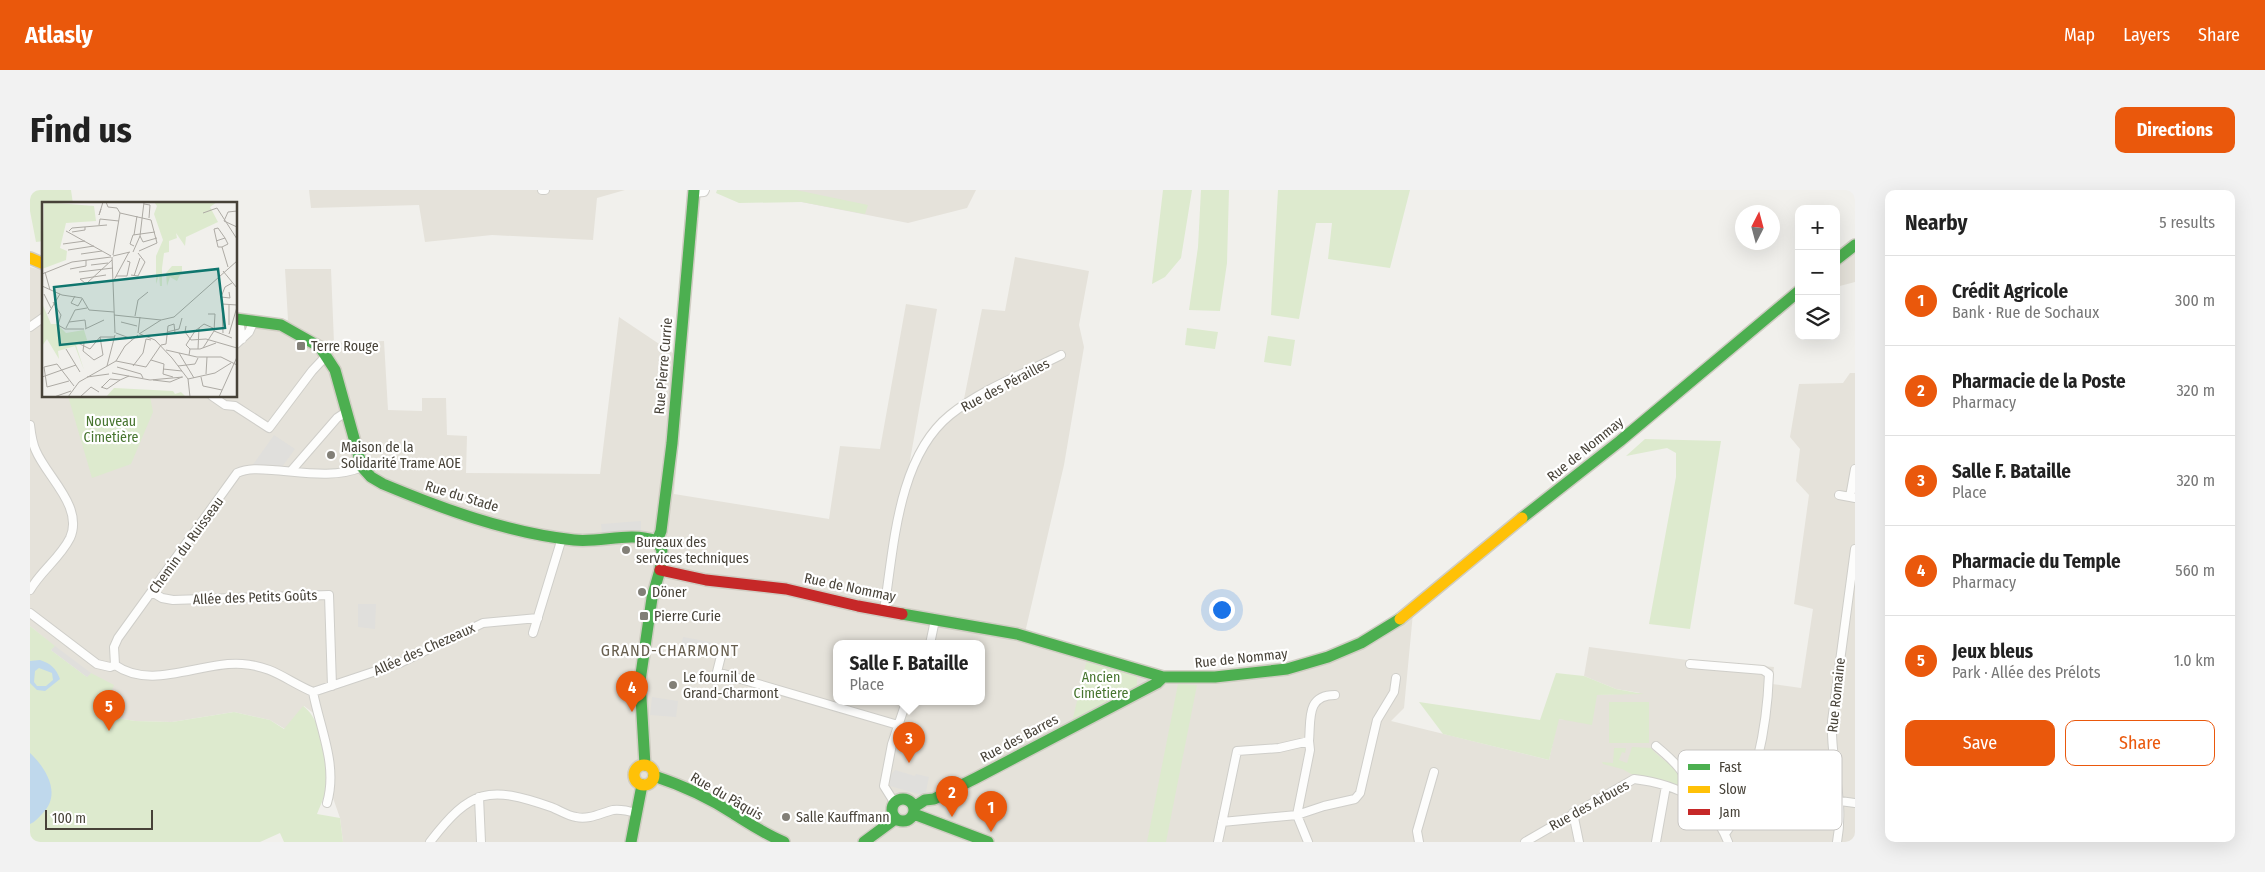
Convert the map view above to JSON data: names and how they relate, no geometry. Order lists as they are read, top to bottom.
{
  "streets": {
    "street": [
      "Rue Pierre Currie",
      "Rue des Pérailles",
      "Rue de Nommay",
      "Rue du Stade",
      "Chemin du Ruisseau",
      "Allée des Petits Goûts",
      "Allée des Chezeaux",
      "Rue Romaine",
      "Rue des Barres",
      "Rue du Pâquis",
      "Rue des Arbues"
    ]
  },
  "crossings": [
    ["Rue Pierre Currie", "Rue du Stade"],
    ["Rue des Pérailles", "Rue de Nommay"],
    ["Rue de Nommay", "Rue des Barres"],
    ["Rue du Stade", "Chemin du Ruisseau"],
    ["Chemin du Ruisseau", "Allée des Petits Goûts"],
    ["Allée des Petits Goûts", "Allée des Chezeaux"]
  ],
  "districts": ["GRAND-CHARMONT"],
  "parks": ["Nouveau Cimetière", "Ancien Cimétiere"],
  "places": {
    "transit": ["Terre Rouge", "Pierre Curie"],
    "other": [
      "Maison de la Solidarité Trame AOE",
      "Bureaux des services techniques",
      "Döner",
      "Le fournil de Grand-Charmont",
      "Salle Kauffmann"
    ]
  },
  "legend": ["Fast", "Slow", "Jam"],
  "scale_bar": "100 m",
  "north": "top",
  "page": {
    "header": "Atlasly",
    "nav": ["Map", "Layers", "Share"],
    "buttons": [
      "Directions",
      ["Save", "Share"]
    ],
    "title": "Find us",
    "heading": ["Nearby", "5 results"],
    "map_buttons": ["+", "−"],
    "list": [
      {
        "mark": "1",
        "name": "Crédit Agricole",
        "note": "Bank · Rue de Sochaux",
        "value": "300 m"
      },
      {
        "mark": "2",
        "name": "Pharmacie de la Poste",
        "note": "Pharmacy",
        "value": "320 m"
      },
      {
        "mark": "3",
        "name": "Salle F. Bataille",
        "note": "Place",
        "value": "320 m"
      },
      {
        "mark": "4",
        "name": "Pharmacie du Temple",
        "note": "Pharmacy",
        "value": "560 m"
      },
      {
        "mark": "5",
        "name": "Jeux bleus",
        "note": "Park · Allée des Prélots",
        "value": "1.0 km"
      }
    ],
    "popup": ["Salle F. Bataille", "Place"],
    "pins": [
      "4",
      "5",
      "3",
      "2",
      "1"
    ],
    "scale": "100 m"
  }
}
